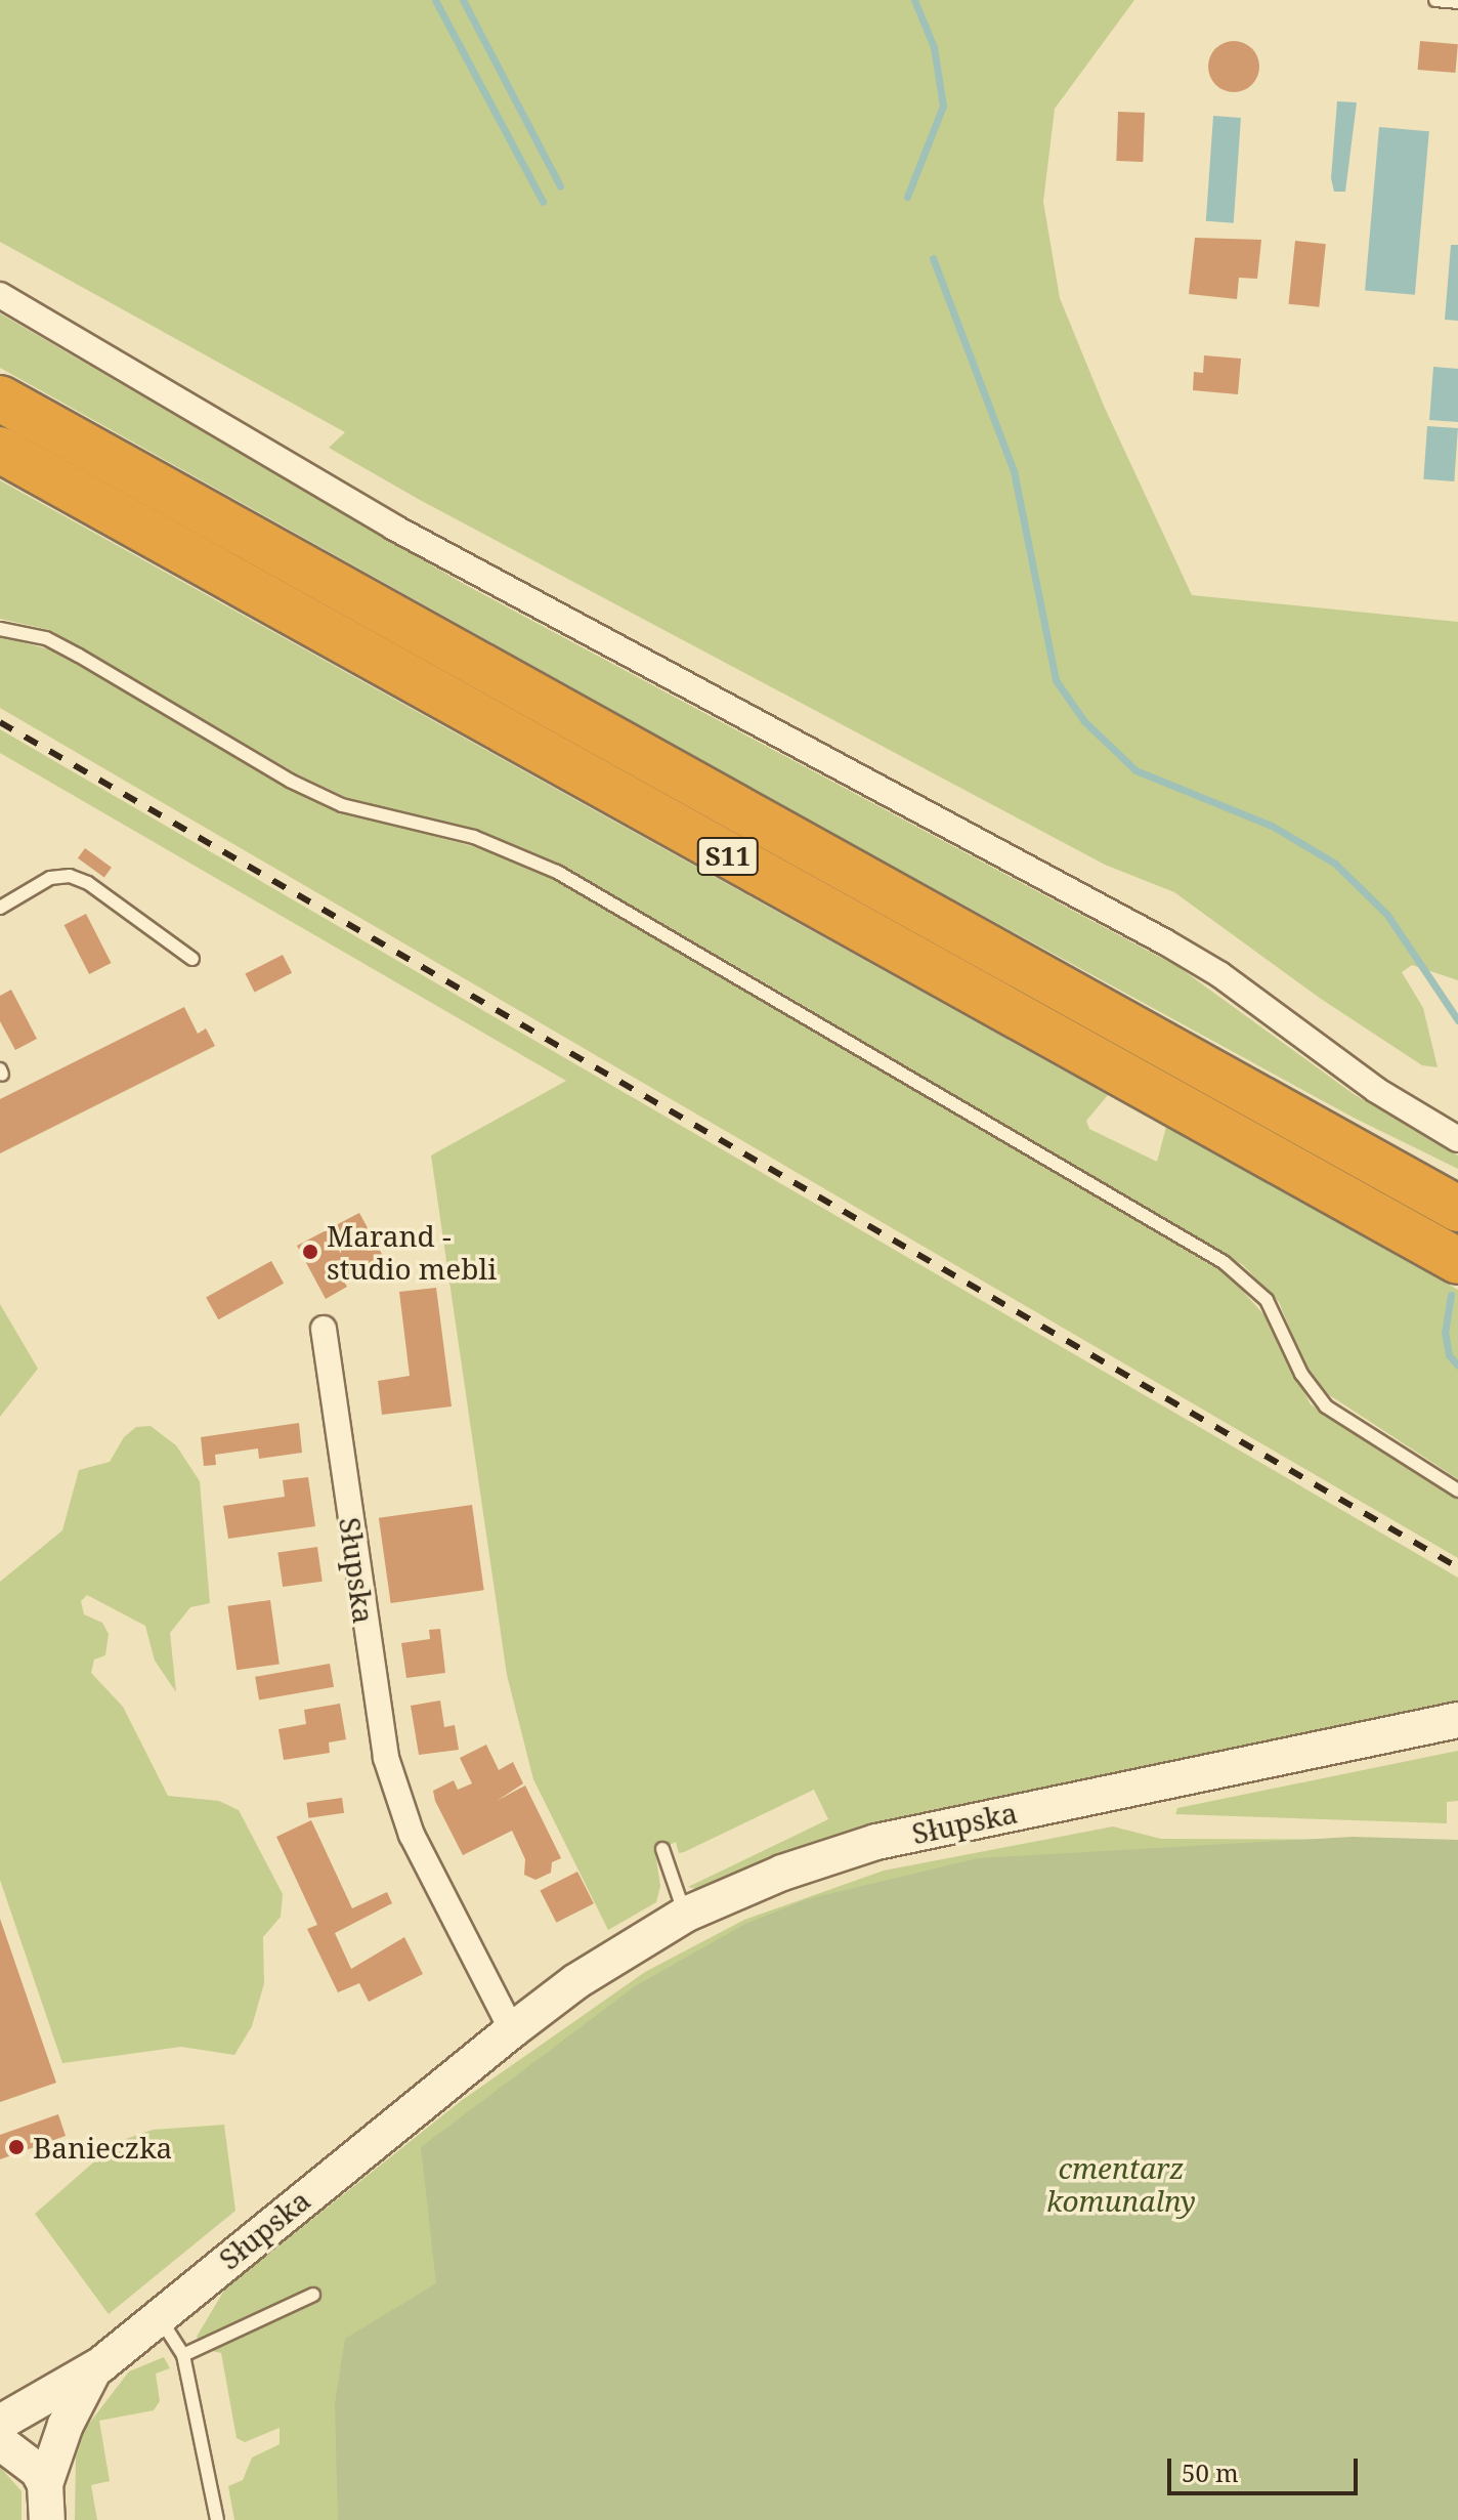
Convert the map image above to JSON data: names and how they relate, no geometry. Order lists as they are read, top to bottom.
{
  "streets": {
    "highway": ["S11"],
    "main road": ["Słupska"]
  },
  "parks": ["cmentarz komunalny"],
  "places": ["Marand - studio mebli", "Banieczka"],
  "scale_bar": "50 m"
}
